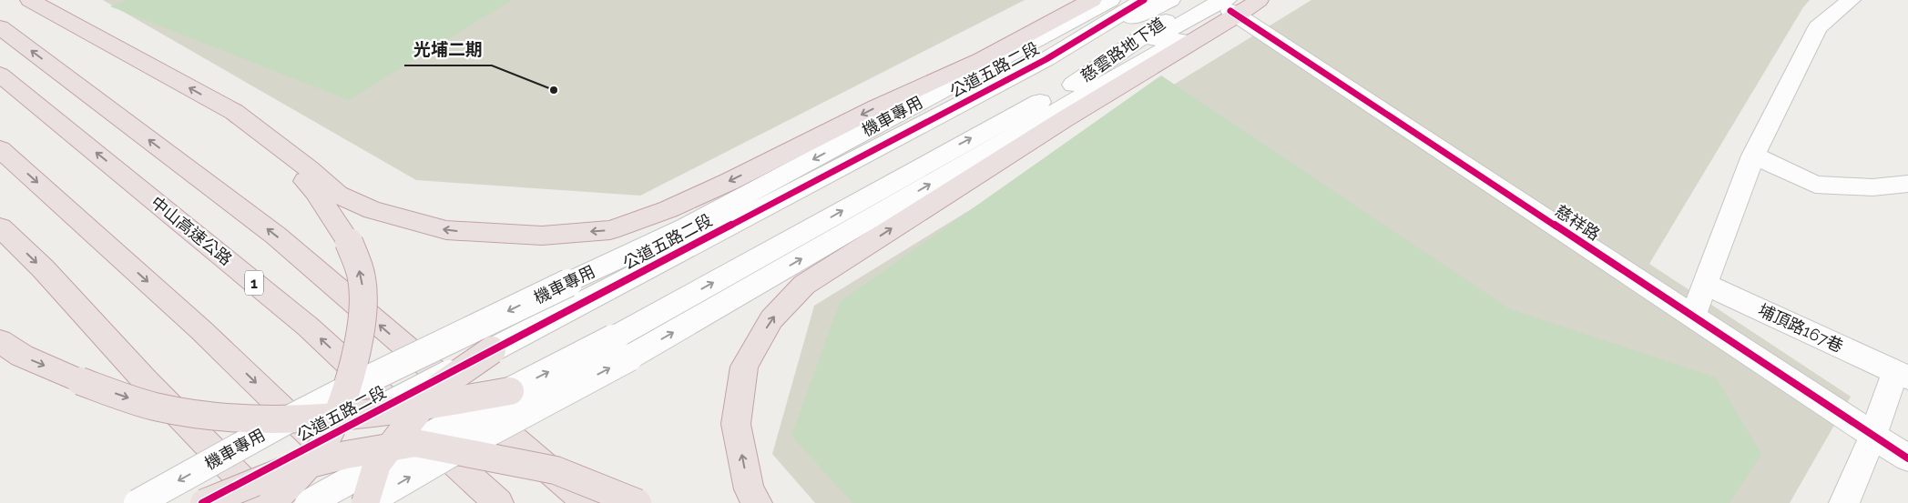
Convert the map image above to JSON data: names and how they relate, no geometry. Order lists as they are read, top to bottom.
{
  "streets": {
    "highway": ["中山高速公路", "1"],
    "street": [
      "慈雲路地下道",
      "公道五路二段",
      "機車專用",
      "慈祥路",
      "埔頂路167巷"
    ]
  },
  "crossings": [
    ["慈雲路地下道", "公道五路二段"],
    ["公道五路二段", "機車專用"],
    ["慈祥路", "埔頂路167巷"]
  ],
  "places": ["光埔二期"]
}
